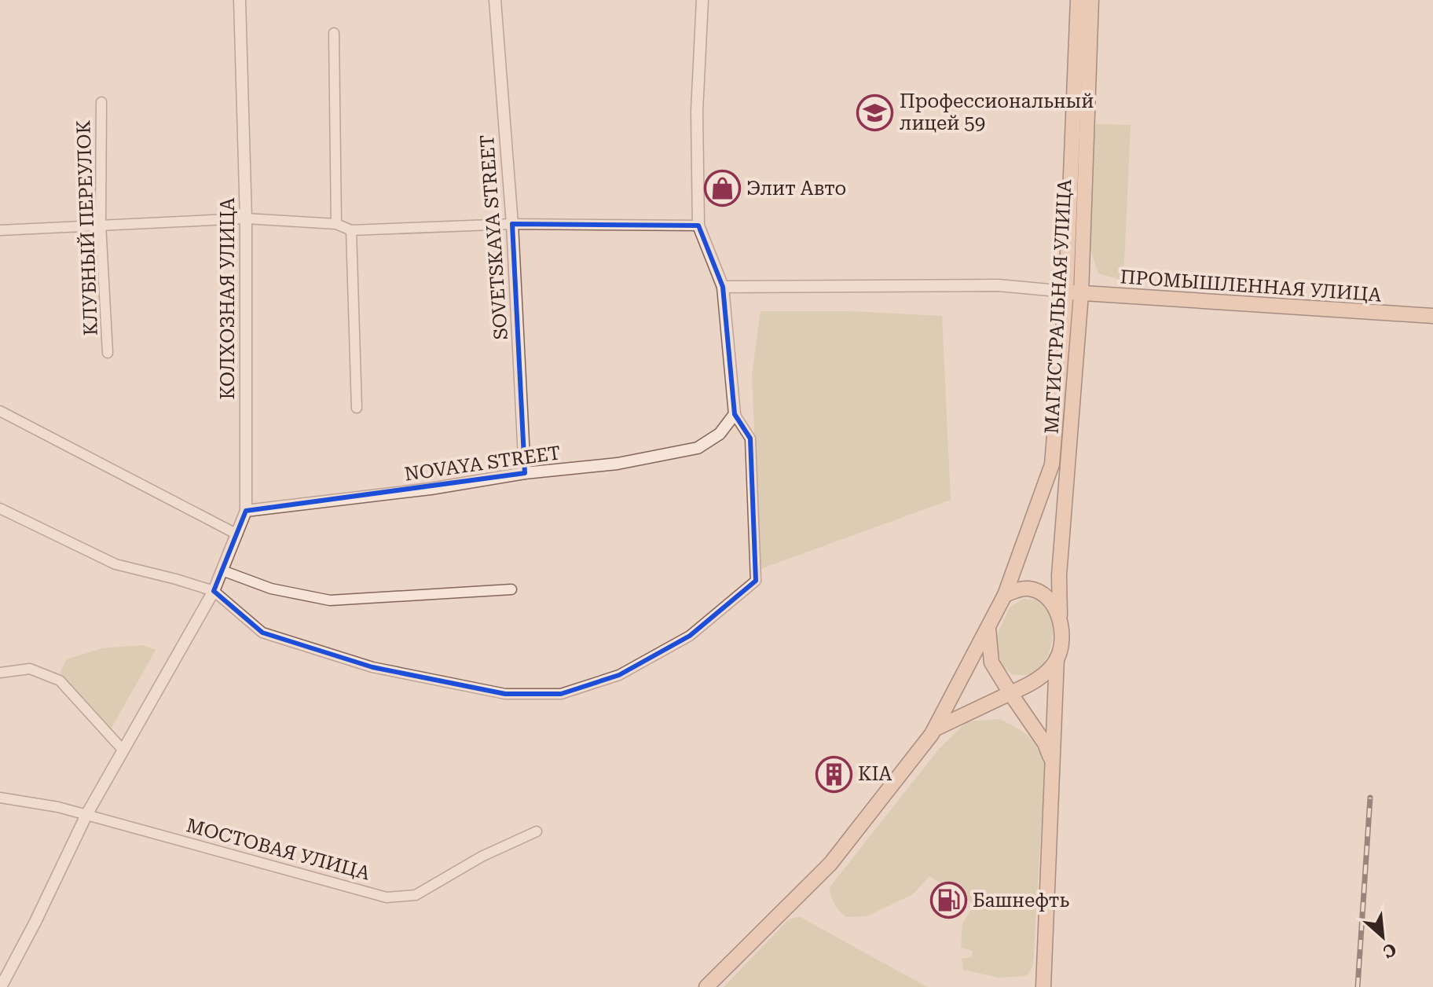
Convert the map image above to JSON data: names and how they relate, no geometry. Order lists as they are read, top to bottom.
{
  "streets": {
    "main road": ["ПРОМЫШЛЕННАЯ УЛИЦА", "МАГИСТРАЛЬНАЯ УЛИЦА"],
    "street": [
      "КЛУБНЫЙ ПЕРЕУЛОК",
      "SOVETSKAYA STREET",
      "КОЛХОЗНАЯ УЛИЦА",
      "NOVAYA STREET",
      "МОСТОВАЯ УЛИЦА"
    ]
  },
  "crossings": [
    ["SOVETSKAYA STREET", "NOVAYA STREET"],
    ["ПРОМЫШЛЕННАЯ УЛИЦА", "МАГИСТРАЛЬНАЯ УЛИЦА"],
    ["КОЛХОЗНАЯ УЛИЦА", "NOVAYA STREET"],
    ["КОЛХОЗНАЯ УЛИЦА", "МОСТОВАЯ УЛИЦА"]
  ],
  "places": {
    "school or university": ["Профессиональный лицей 59"],
    "shop": ["Элит Авто"],
    "building": ["KIA"],
    "fuel station": ["Башнефть"]
  },
  "north": "bottom right"
}
